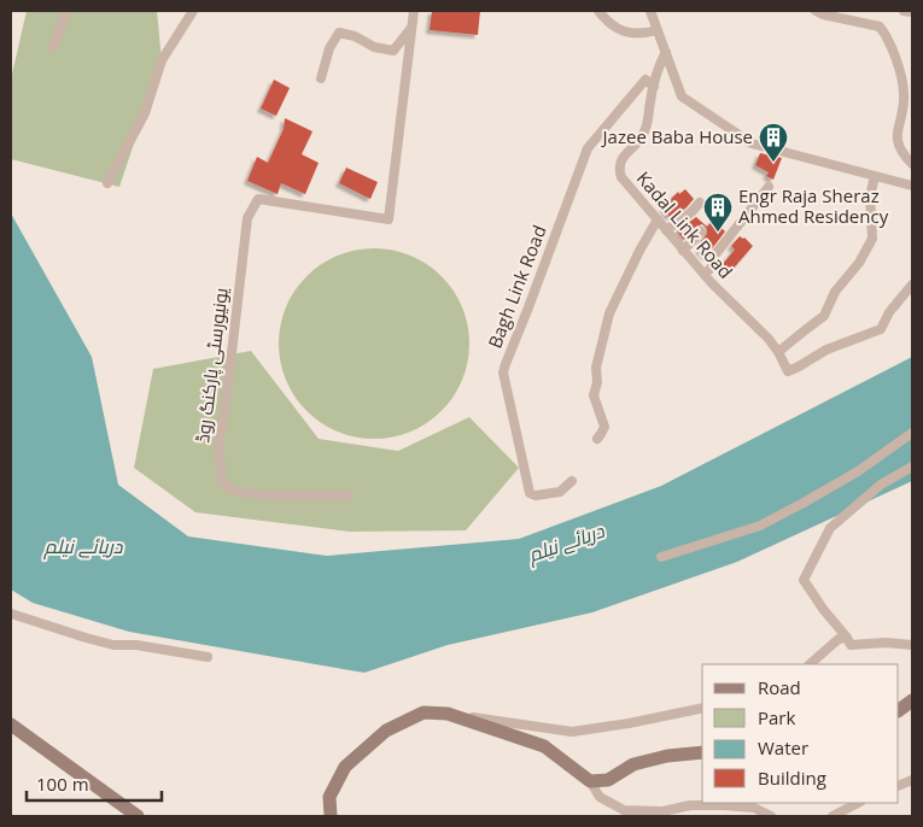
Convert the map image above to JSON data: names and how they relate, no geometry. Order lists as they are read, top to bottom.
{
  "streets": {
    "street": ["Kadal Link Road", "Bagh Link Road", "یونیورسٹی پارکنگ روڈ"]
  },
  "crossings": [
    ["Kadal Link Road", "Bagh Link Road"]
  ],
  "water": ["دریائے نیلم"],
  "places": {
    "building": ["Jazee Baba House", "Engr Raja Sheraz Ahmed Residency"]
  },
  "legend": [
    "Road",
    "Park",
    "Water",
    "Building"
  ],
  "scale_bar": "100 m"
}
